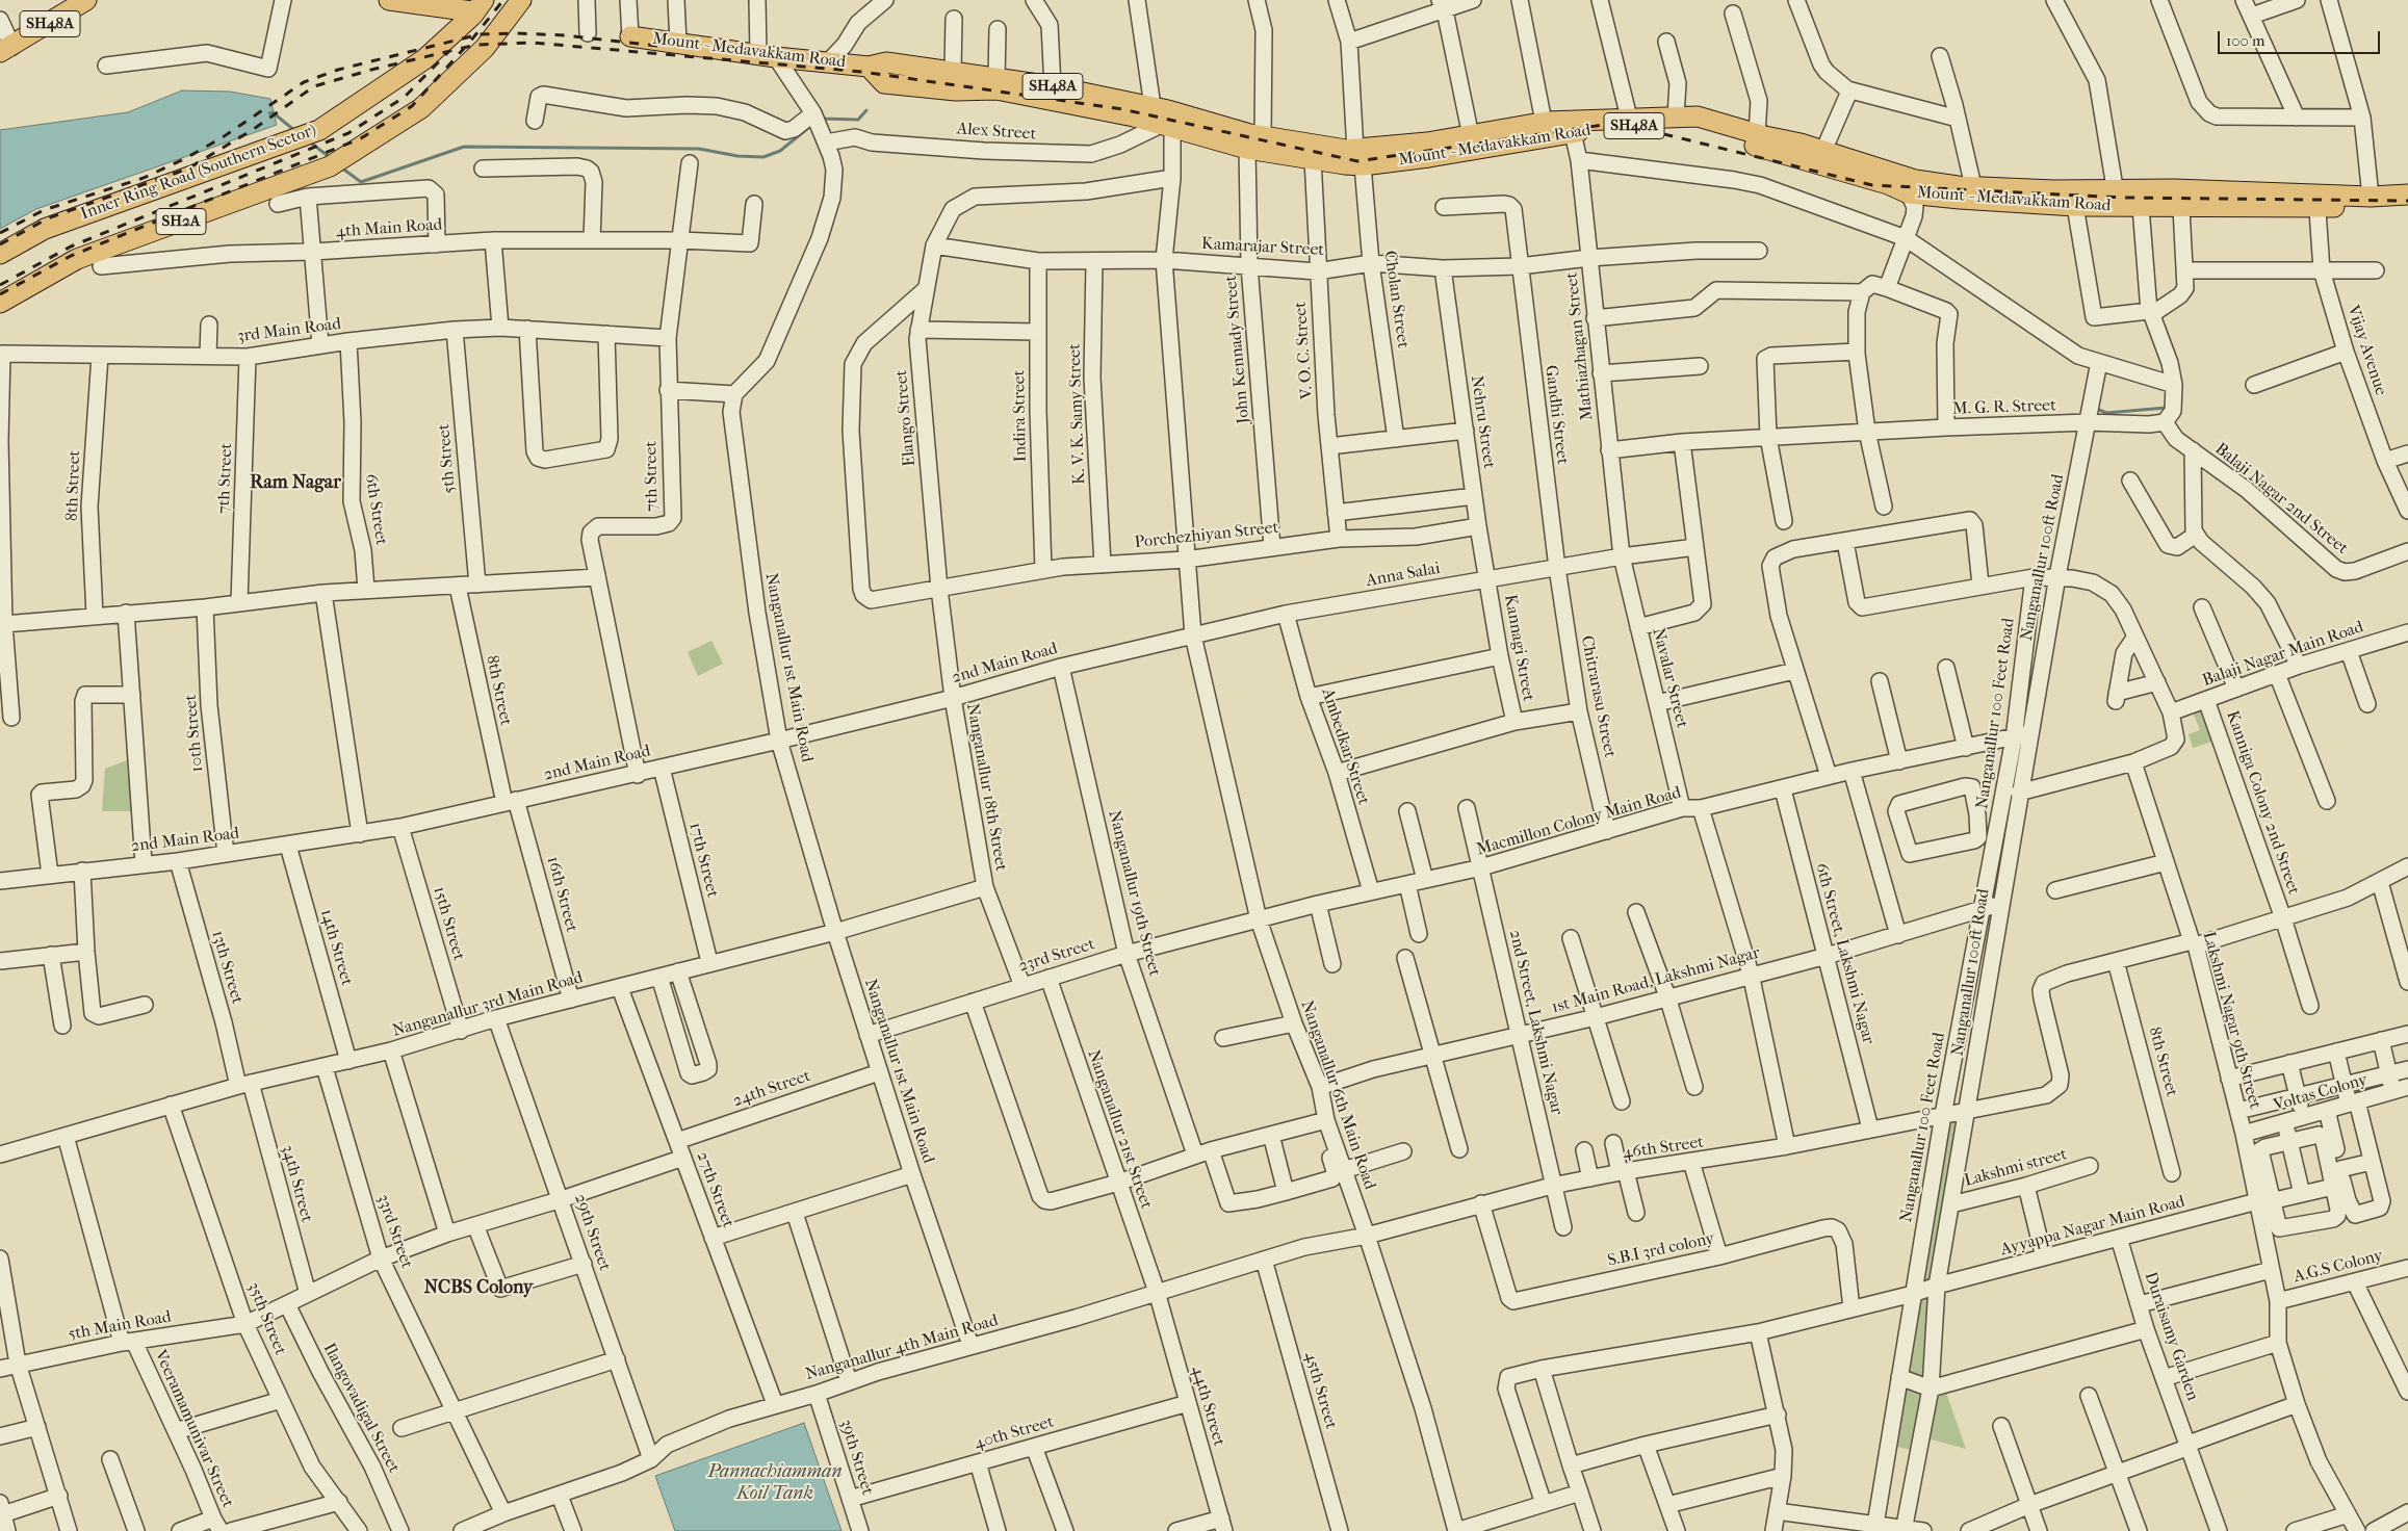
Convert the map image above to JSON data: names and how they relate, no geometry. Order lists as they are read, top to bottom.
{
  "streets": {
    "main road": [
      "SH48A",
      "Mount - Medavakkam Road",
      "Inner Ring Road (Southern Sector)",
      "SH2A"
    ],
    "street": [
      "Alex Street",
      "4th Main Road",
      "Kamarajar Street",
      "Cholan Street",
      "3rd Main Road",
      "Mathiazhagan Street",
      "John Kennady Street",
      "V. O. C. Street",
      "Vijay Avenue",
      "M. G. R. Street",
      "K. V. K. Samy Street",
      "Gandhi Street",
      "Indira Street",
      "Elango Street",
      "Nehru Street",
      "5th Street",
      "7th Street",
      "8th Street",
      "Balaji Nagar 2nd Street",
      "6th Street",
      "Porchezhiyan Street",
      "Nanganallur 100ft Road",
      "Anna Salai",
      "Kannagi Street",
      "Balaji Nagar Main Road",
      "2nd Main Road",
      "Nanganallur 1st Main Road",
      "Navalar Street",
      "Chitrarasu Street",
      "Nanganallur 100 Feet Road",
      "10th Street",
      "Ambedkar Street",
      "Nanganallur 18th Street",
      "Kanniga Colony 2nd Street",
      "Macmillon Colony Main Road",
      "17th Street",
      "Nanganallur 19th Street",
      "16th Street",
      "15th Street",
      "14th Street",
      "6th Street, Lakshmi Nagar",
      "23rd Street",
      "13th Street",
      "1st Main Road, Lakshmi Nagar",
      "Nanganallur 3rd Main Road",
      "Lakshmi Nagar 9th Street",
      "2nd Street, Lakshmi Nagar",
      "24th Street",
      "Voltas Colony",
      "Nanganallur 6th Main Road",
      "Nanganallur 21st Street",
      "46th Street",
      "Lakshmi street",
      "34th Street",
      "27th Street",
      "Ayyappa Nagar Main Road",
      "33rd Street",
      "29th Street",
      "S.B.I 3rd colony",
      "A.G.S Colony",
      "35th Street",
      "5th Main Road",
      "Duraisamy Garden",
      "Nanganallur 4th Main Road",
      "45th Street",
      "44th Street",
      "Ilangovadigal Street",
      "Veeramamunivar Street",
      "40th Street",
      "39th Street"
    ]
  },
  "crossings": [
    ["Mount - Medavakkam Road", "Alex Street"],
    ["Mount - Medavakkam Road", "Cholan Street"],
    ["Mount - Medavakkam Road", "Mathiazhagan Street"],
    ["Mount - Medavakkam Road", "John Kennady Street"],
    ["Mount - Medavakkam Road", "V. O. C. Street"],
    ["Mount - Medavakkam Road", "Vijay Avenue"],
    ["Mount - Medavakkam Road", "Nanganallur 6th Main Road"],
    ["Alex Street", "Nanganallur 6th Main Road"],
    ["4th Main Road", "7th Street"],
    ["Kamarajar Street", "Cholan Street"],
    ["Kamarajar Street", "Mathiazhagan Street"],
    ["Kamarajar Street", "John Kennady Street"],
    ["Kamarajar Street", "V. O. C. Street"],
    ["Kamarajar Street", "K. V. K. Samy Street"],
    ["Kamarajar Street", "Gandhi Street"],
    ["Kamarajar Street", "Indira Street"],
    ["Kamarajar Street", "Elango Street"],
    ["Kamarajar Street", "Nehru Street"],
    ["Kamarajar Street", "Nanganallur 6th Main Road"],
    ["3rd Main Road", "5th Street"],
    ["3rd Main Road", "7th Street"],
    ["3rd Main Road", "8th Street"],
    ["3rd Main Road", "6th Street"],
    ["Mathiazhagan Street", "M. G. R. Street"],
    ["Mathiazhagan Street", "Anna Salai"],
    ["Mathiazhagan Street", "Navalar Street"],
    ["John Kennady Street", "Porchezhiyan Street"],
    ["V. O. C. Street", "Porchezhiyan Street"],
    ["M. G. R. Street", "Balaji Nagar 2nd Street"],
    ["M. G. R. Street", "Nanganallur 100ft Road"],
    ["K. V. K. Samy Street", "Porchezhiyan Street"],
    ["Gandhi Street", "Anna Salai"],
    ["Gandhi Street", "Chitrarasu Street"],
    ["Indira Street", "Porchezhiyan Street"],
    ["Elango Street", "Porchezhiyan Street"],
    ["Elango Street", "Nanganallur 18th Street"],
    ["Elango Street", "Nanganallur 6th Main Road"],
    ["Nehru Street", "Porchezhiyan Street"],
    ["Nehru Street", "Anna Salai"],
    ["Nehru Street", "Kannagi Street"],
    ["7th Street", "2nd Main Road"],
    ["8th Street", "2nd Main Road"],
    ["8th Street", "16th Street"],
    ["8th Street", "46th Street"],
    ["Porchezhiyan Street", "Nanganallur 18th Street"],
    ["Porchezhiyan Street", "Nanganallur 6th Main Road"],
    ["Nanganallur 100ft Road", "Macmillon Colony Main Road"],
    ["Nanganallur 100ft Road", "1st Main Road, Lakshmi Nagar"],
    ["Nanganallur 100ft Road", "46th Street"],
    ["Nanganallur 100ft Road", "Lakshmi street"],
    ["Nanganallur 100ft Road", "Ayyappa Nagar Main Road"],
    ["Anna Salai", "Kannagi Street"],
    ["Anna Salai", "2nd Main Road"],
    ["Anna Salai", "Navalar Street"],
    ["Anna Salai", "Chitrarasu Street"],
    ["Anna Salai", "Ambedkar Street"],
    ["Anna Salai", "Nanganallur 6th Main Road"],
    ["Balaji Nagar Main Road", "Kanniga Colony 2nd Street"],
    ["2nd Main Road", "Nanganallur 1st Main Road"],
    ["2nd Main Road", "10th Street"],
    ["2nd Main Road", "Nanganallur 18th Street"],
    ["2nd Main Road", "17th Street"],
    ["2nd Main Road", "Nanganallur 19th Street"],
    ["2nd Main Road", "16th Street"],
    ["2nd Main Road", "15th Street"],
    ["2nd Main Road", "14th Street"],
    ["2nd Main Road", "13th Street"],
    ["2nd Main Road", "Nanganallur 6th Main Road"],
    ["Nanganallur 1st Main Road", "23rd Street"],
    ["Nanganallur 1st Main Road", "Nanganallur 3rd Main Road"],
    ["Nanganallur 1st Main Road", "24th Street"],
    ["Nanganallur 1st Main Road", "Nanganallur 4th Main Road"],
    ["Navalar Street", "Macmillon Colony Main Road"],
    ["Chitrarasu Street", "Macmillon Colony Main Road"],
    ["Nanganallur 100 Feet Road", "Macmillon Colony Main Road"],
    ["Nanganallur 100 Feet Road", "1st Main Road, Lakshmi Nagar"],
    ["Nanganallur 100 Feet Road", "46th Street"],
    ["Nanganallur 100 Feet Road", "Ayyappa Nagar Main Road"],
    ["Ambedkar Street", "Macmillon Colony Main Road"],
    ["Nanganallur 18th Street", "23rd Street"],
    ["Nanganallur 18th Street", "Nanganallur 3rd Main Road"],
    ["Macmillon Colony Main Road", "6th Street, Lakshmi Nagar"],
    ["Macmillon Colony Main Road", "23rd Street"],
    ["Macmillon Colony Main Road", "2nd Street, Lakshmi Nagar"],
    ["Macmillon Colony Main Road", "Nanganallur 6th Main Road"],
    ["17th Street", "Nanganallur 3rd Main Road"],
    ["Nanganallur 19th Street", "23rd Street"],
    ["16th Street", "Nanganallur 3rd Main Road"],
    ["15th Street", "Nanganallur 3rd Main Road"],
    ["14th Street", "Nanganallur 3rd Main Road"],
    ["6th Street, Lakshmi Nagar", "1st Main Road, Lakshmi Nagar"],
    ["6th Street, Lakshmi Nagar", "46th Street"],
    ["23rd Street", "Nanganallur 6th Main Road"],
    ["23rd Street", "Nanganallur 21st Street"],
    ["13th Street", "Nanganallur 3rd Main Road"],
    ["13th Street", "34th Street"],
    ["1st Main Road, Lakshmi Nagar", "2nd Street, Lakshmi Nagar"],
    ["1st Main Road, Lakshmi Nagar", "Nanganallur 6th Main Road"],
    ["Nanganallur 3rd Main Road", "34th Street"],
    ["Nanganallur 3rd Main Road", "27th Street"],
    ["Nanganallur 3rd Main Road", "33rd Street"],
    ["Nanganallur 3rd Main Road", "29th Street"],
    ["Nanganallur 3rd Main Road", "35th Street"],
    ["Nanganallur 3rd Main Road", "Veeramamunivar Street"],
    ["Lakshmi Nagar 9th Street", "Voltas Colony"],
    ["Lakshmi Nagar 9th Street", "Ayyappa Nagar Main Road"],
    ["2nd Street, Lakshmi Nagar", "46th Street"],
    ["24th Street", "27th Street"],
    ["Nanganallur 6th Main Road", "46th Street"],
    ["Nanganallur 6th Main Road", "Nanganallur 4th Main Road"],
    ["Nanganallur 21st Street", "Nanganallur 4th Main Road"],
    ["Nanganallur 21st Street", "44th Street"],
    ["46th Street", "S.B.I 3rd colony"],
    ["46th Street", "Nanganallur 4th Main Road"],
    ["34th Street", "5th Main Road"],
    ["27th Street", "5th Main Road"],
    ["27th Street", "Nanganallur 4th Main Road"],
    ["Ayyappa Nagar Main Road", "S.B.I 3rd colony"],
    ["Ayyappa Nagar Main Road", "Duraisamy Garden"],
    ["33rd Street", "5th Main Road"],
    ["33rd Street", "Nanganallur 4th Main Road"],
    ["29th Street", "5th Main Road"],
    ["29th Street", "Nanganallur 4th Main Road"],
    ["35th Street", "5th Main Road"],
    ["5th Main Road", "Ilangovadigal Street"],
    ["5th Main Road", "Veeramamunivar Street"],
    ["Nanganallur 4th Main Road", "45th Street"],
    ["Nanganallur 4th Main Road", "44th Street"],
    ["Nanganallur 4th Main Road", "39th Street"],
    ["44th Street", "40th Street"],
    ["40th Street", "39th Street"]
  ],
  "districts": ["Ram Nagar", "NCBS Colony"],
  "water": ["Pannachiamman Koil Tank"],
  "scale_bar": "100 m"
}
